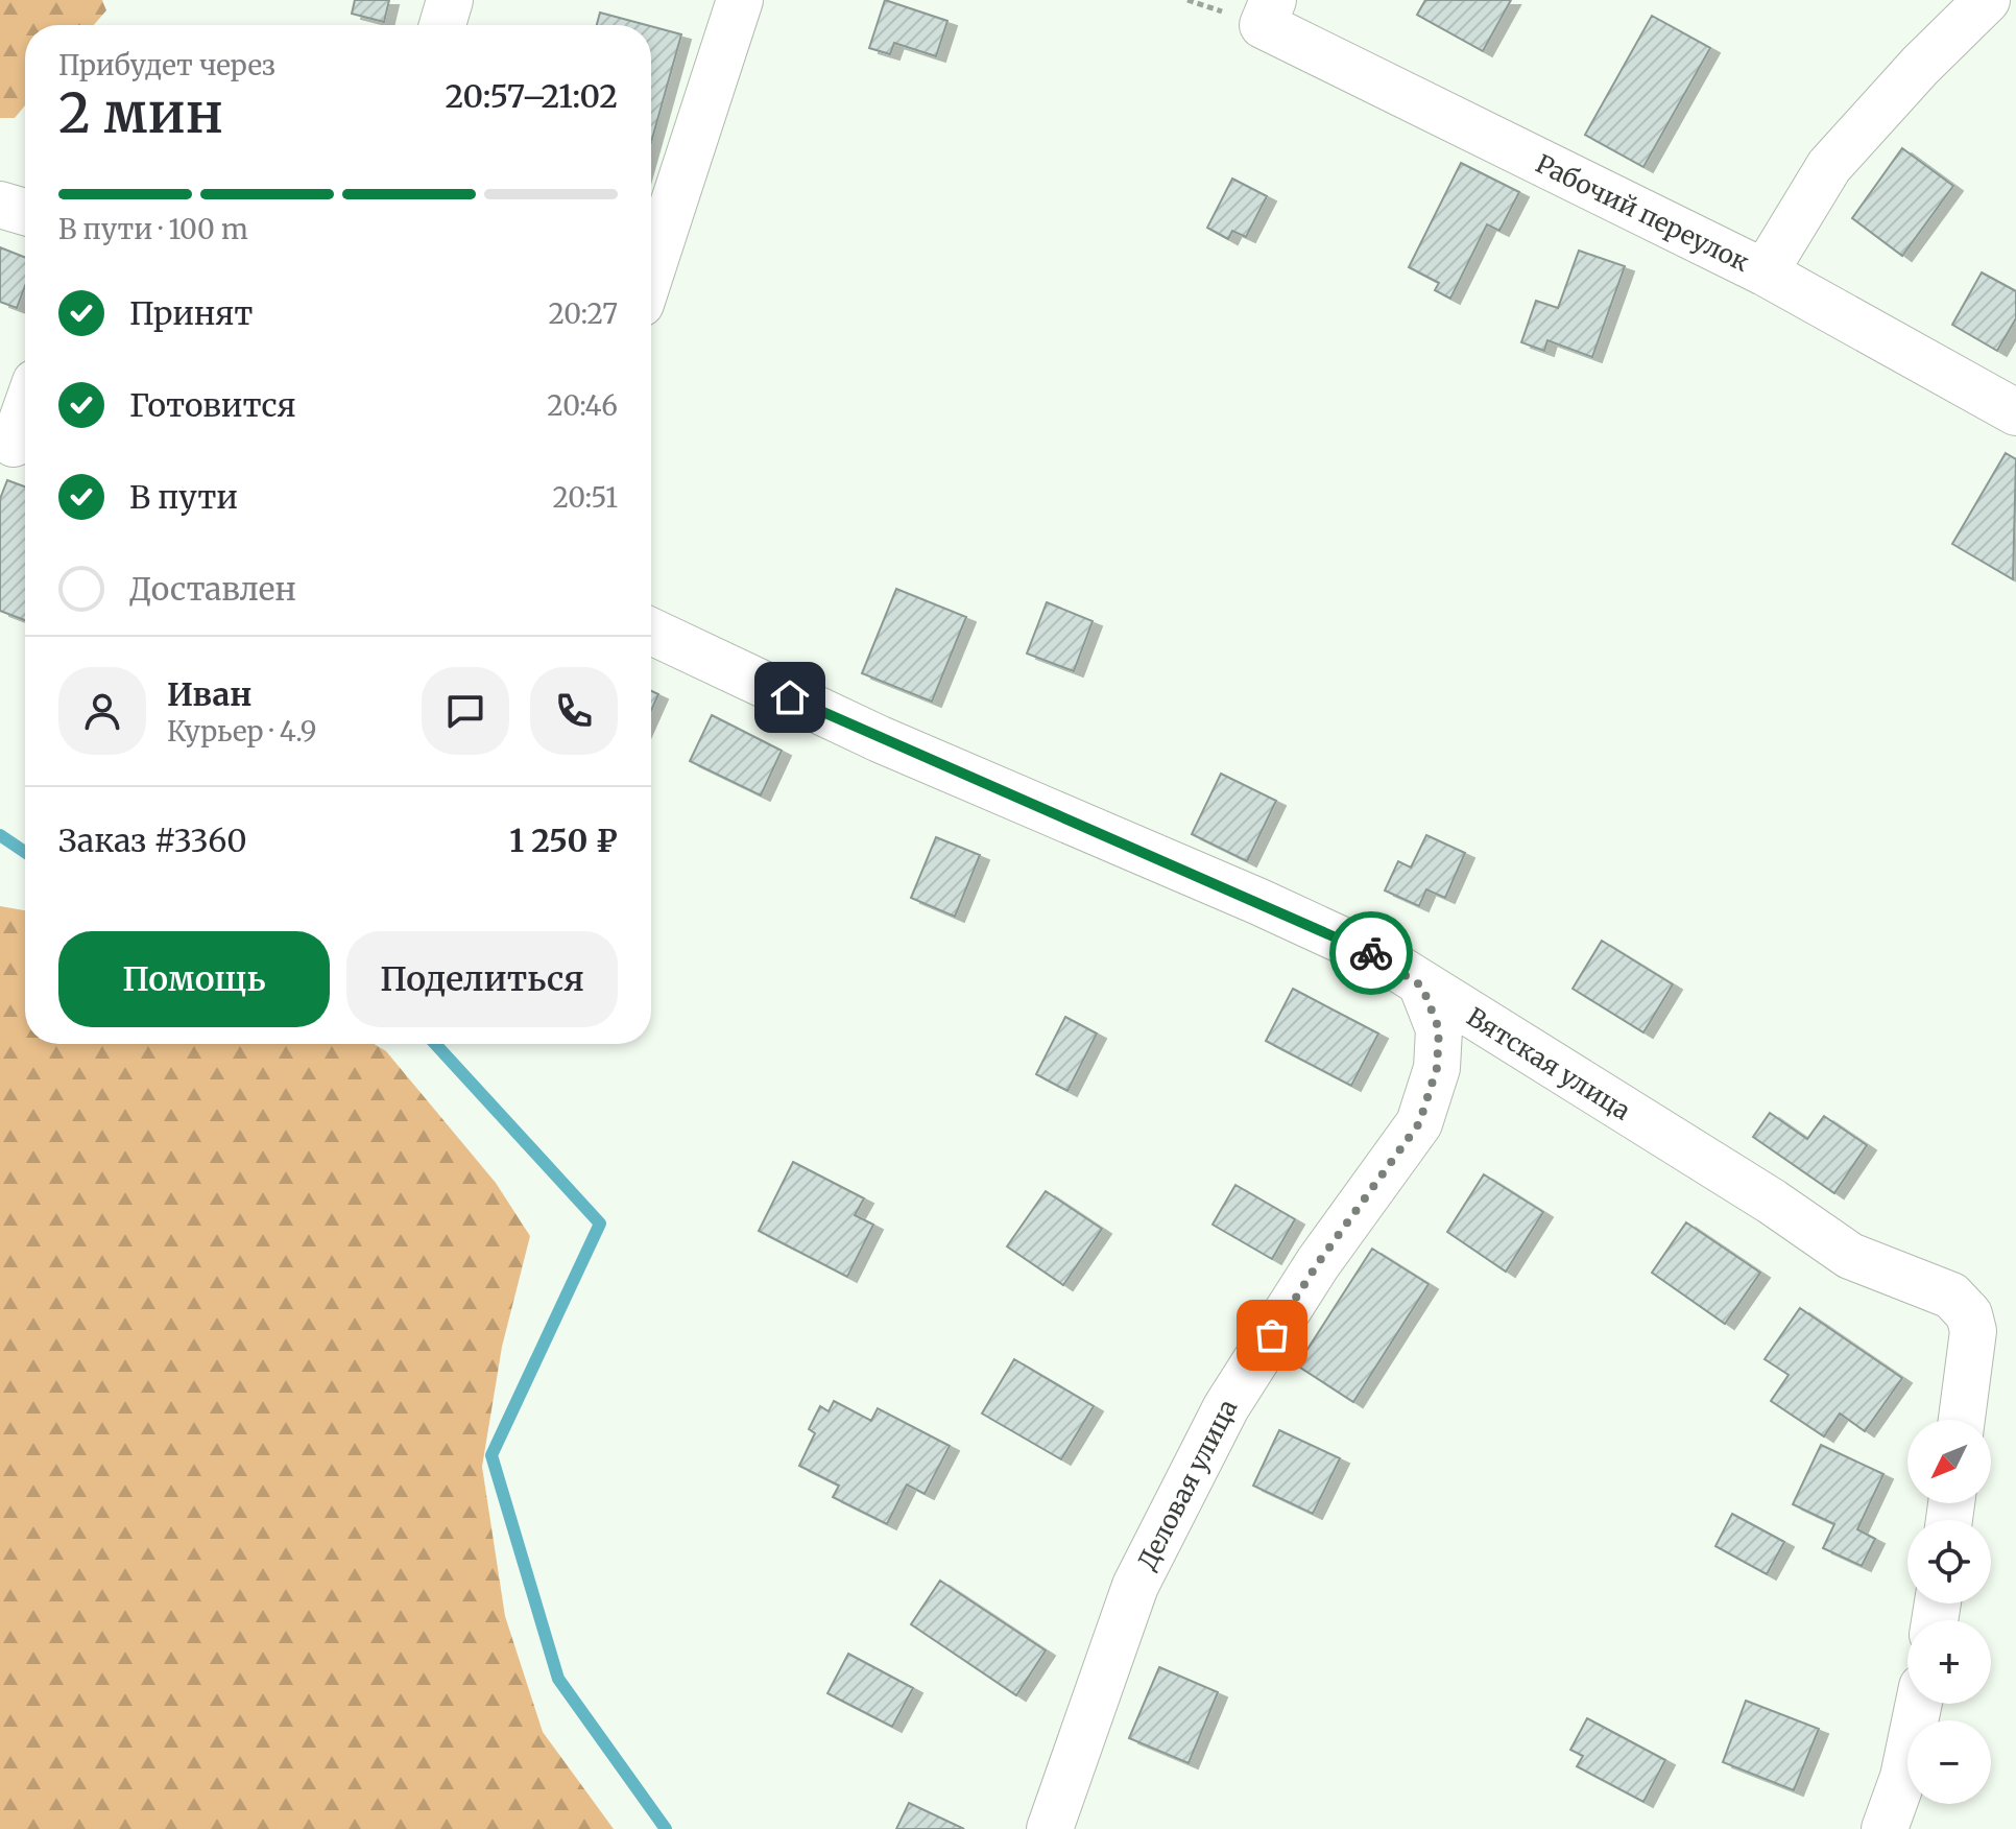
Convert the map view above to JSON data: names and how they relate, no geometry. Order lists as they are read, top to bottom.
{
  "streets": {
    "street": ["Рабочий переулок", "Вятская улица", "Деловая улица"]
  },
  "crossings": [
    ["Вятская улица", "Деловая улица"]
  ],
  "north": "bottom left",
  "page": {
    "heading": ["2 мин", "Прибудет через", "20:57–21:02"],
    "panel": [
      "Иван",
      "Курьер · 4.9",
      "Заказ #3360",
      "1 250 ₽"
    ],
    "bar": "В пути · 100 m",
    "list": [
      ["Принят", "20:27"],
      ["Готовится", "20:46"],
      ["В пути", "20:51"],
      "Доставлен"
    ],
    "buttons": ["Помощь", "Поделиться"],
    "map_buttons": ["+", "−"]
  }
}
